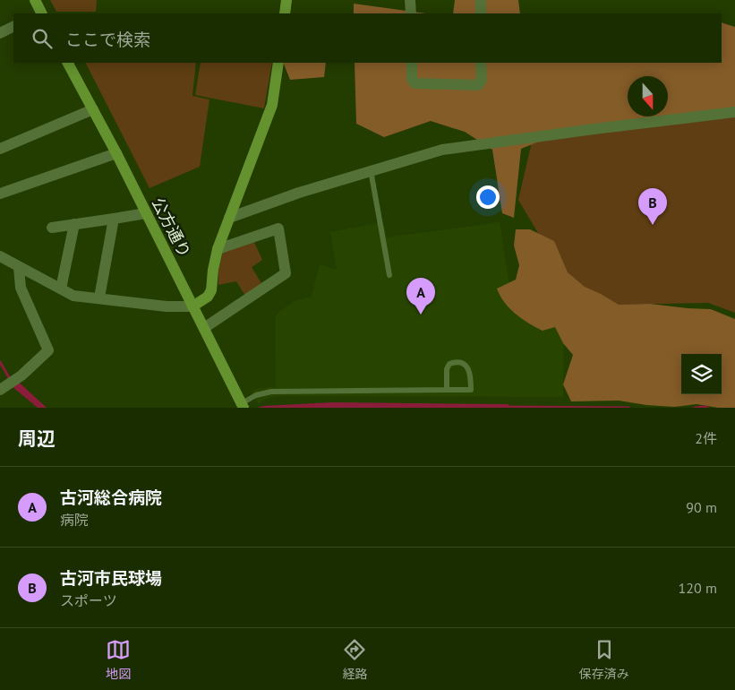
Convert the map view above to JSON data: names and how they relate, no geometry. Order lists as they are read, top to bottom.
{
  "streets": {
    "street": ["公方通り"]
  },
  "north": "bottom",
  "page": {
    "search": "ここで検索",
    "pins": ["B", "A"],
    "heading": ["周辺", "2件"],
    "list": [
      {
        "mark": "A",
        "name": "古河総合病院",
        "note": "病院",
        "value": "90 m"
      },
      {
        "mark": "B",
        "name": "古河市民球場",
        "note": "スポーツ",
        "value": "120 m"
      }
    ],
    "nav": ["地図", "経路", "保存済み"]
  }
}
